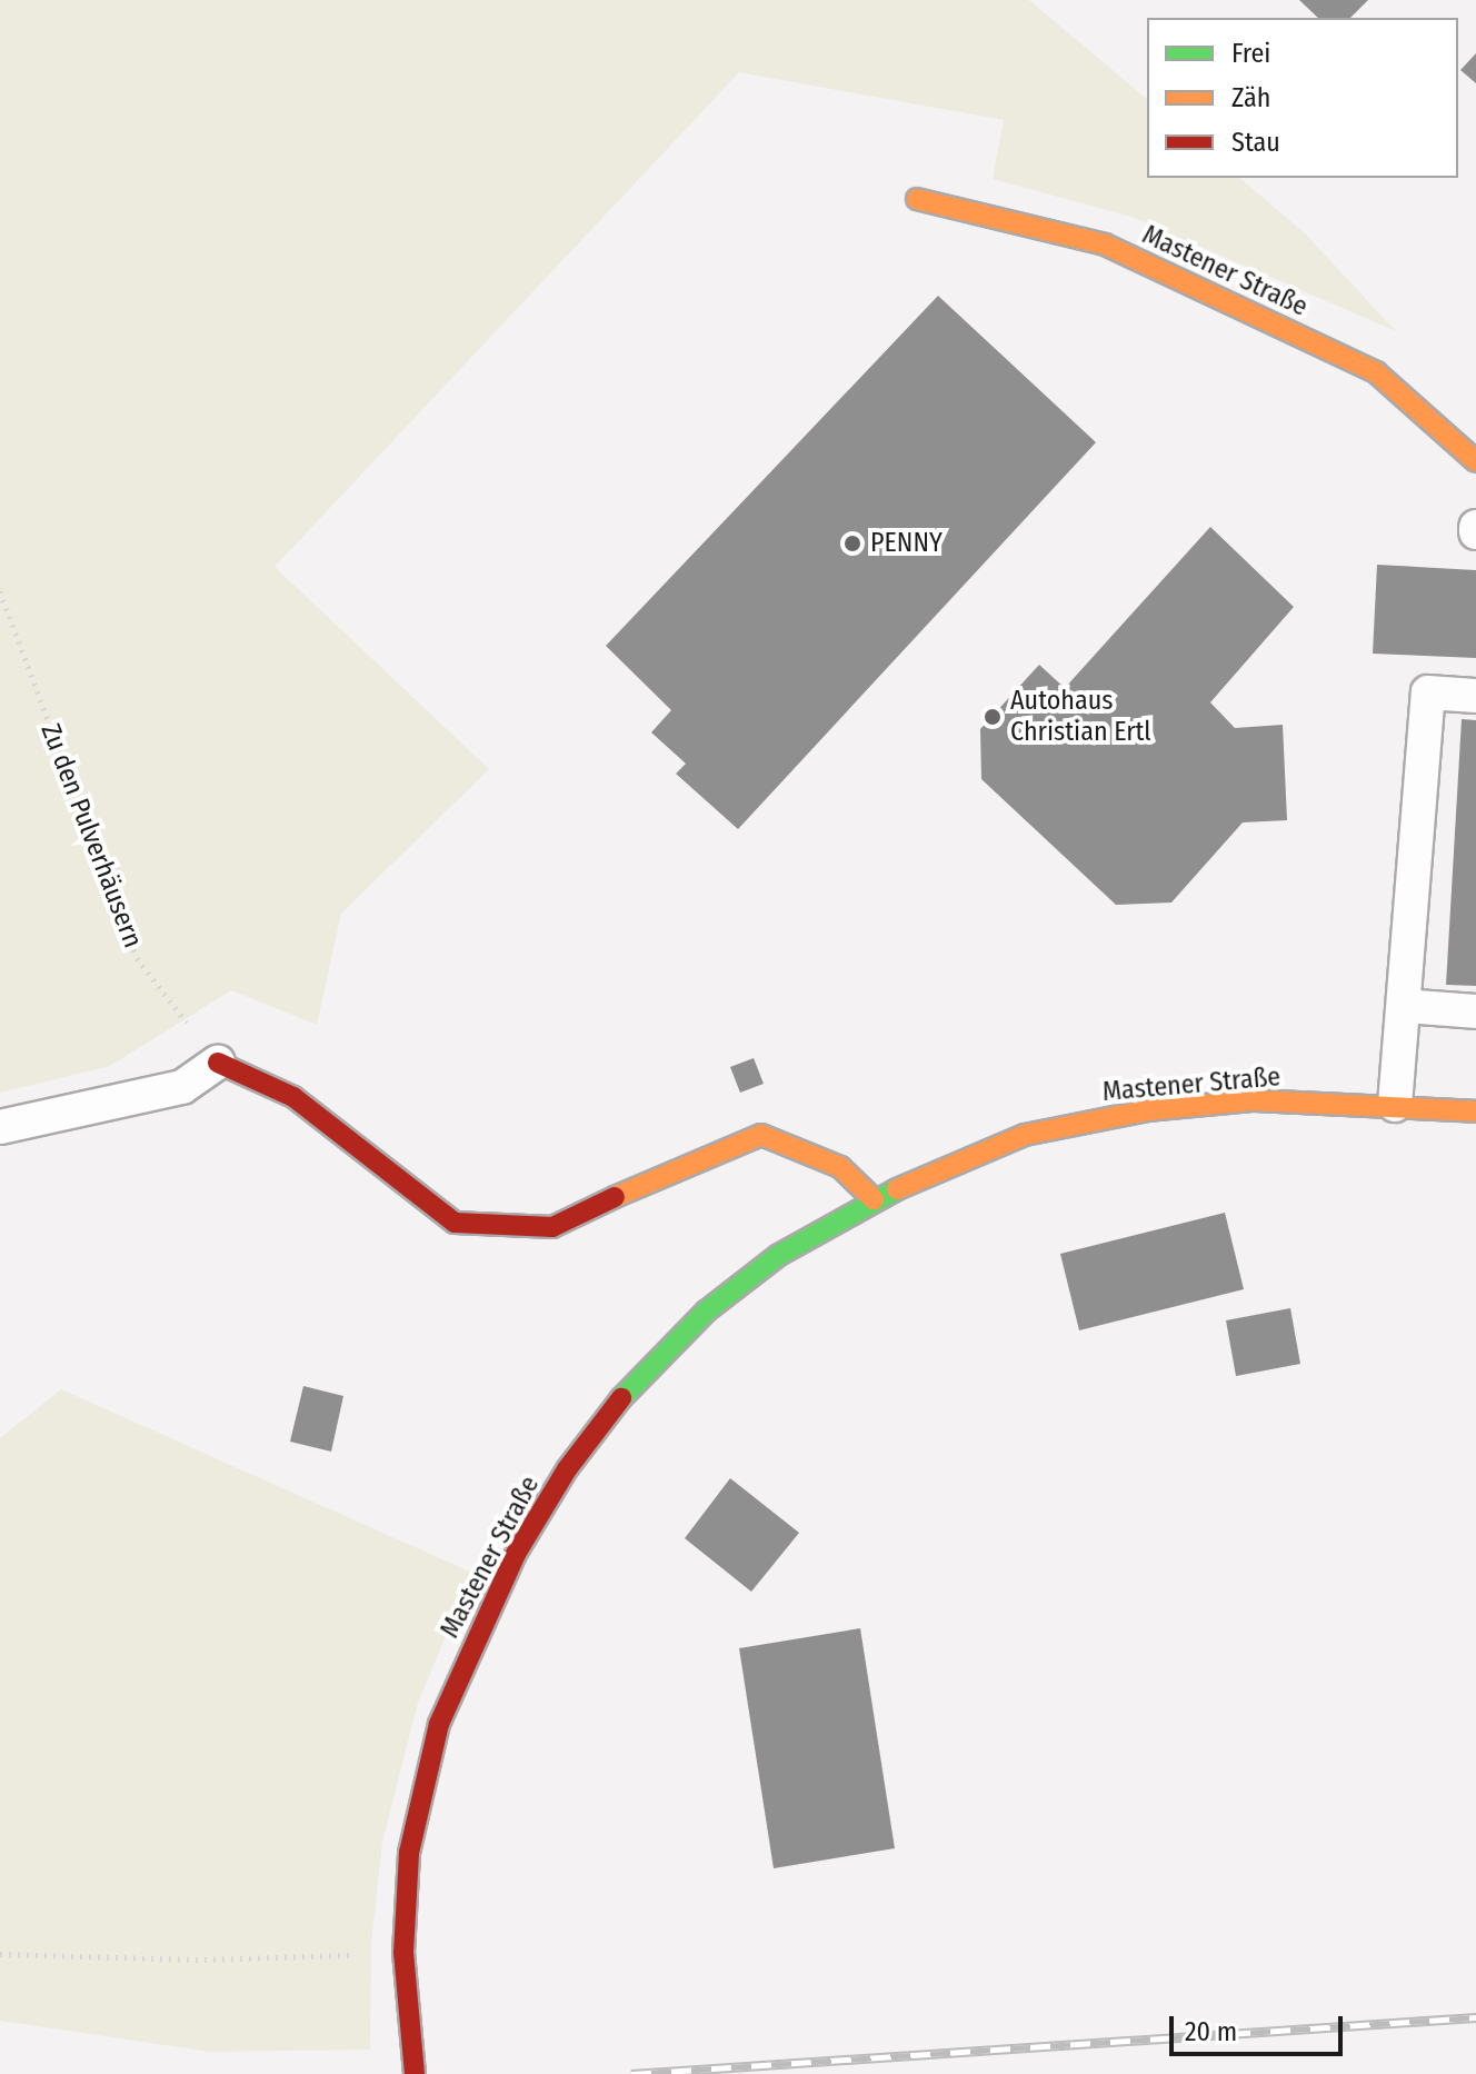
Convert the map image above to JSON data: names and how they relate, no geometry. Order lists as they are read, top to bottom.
{
  "streets": {
    "main road": ["Mastener Straße"],
    "path": ["Zu den Pulverhäusern"]
  },
  "places": ["PENNY", "Autohaus Christian Ertl"],
  "legend": ["Frei", "Zäh", "Stau"],
  "scale_bar": "20 m"
}
